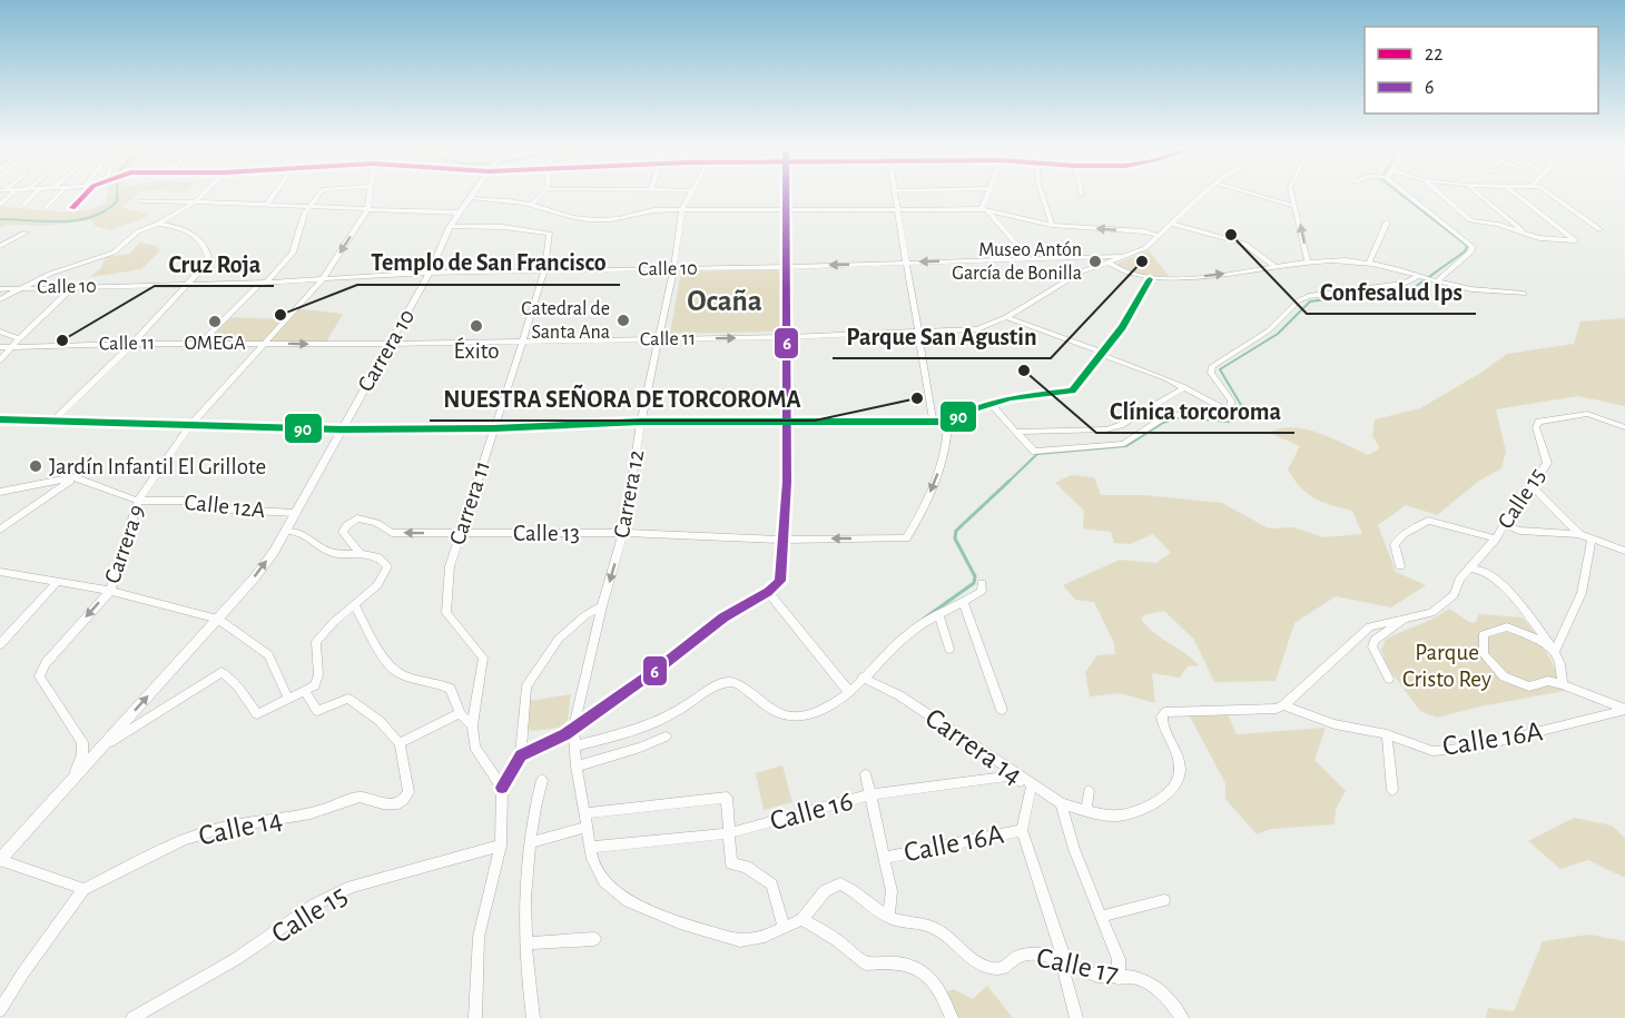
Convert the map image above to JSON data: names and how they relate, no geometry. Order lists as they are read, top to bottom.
{
  "streets": {
    "street": [
      "Calle 10",
      "Calle 11",
      "Carrera 10",
      "Carrera 12",
      "Calle 15",
      "Carrera 11",
      "Calle 12A",
      "Calle 13",
      "Carrera 9",
      "Calle 16A",
      "Carrera 14",
      "Calle 16",
      "Calle 14",
      "Calle 17"
    ]
  },
  "crossings": [
    ["Calle 10", "Calle 11"],
    ["Calle 10", "Carrera 10"],
    ["Calle 10", "Carrera 12"],
    ["Calle 10", "Carrera 11"],
    ["Calle 10", "Carrera 9"],
    ["Calle 11", "Carrera 10"],
    ["Calle 11", "Carrera 12"],
    ["Calle 11", "Carrera 11"],
    ["Calle 11", "Carrera 9"],
    ["Carrera 10", "Carrera 11"],
    ["Carrera 10", "Calle 12A"],
    ["Carrera 10", "Carrera 9"],
    ["Carrera 12", "Calle 13"],
    ["Carrera 12", "Calle 16"],
    ["Carrera 11", "Calle 13"],
    ["Calle 12A", "Carrera 9"],
    ["Calle 16A", "Carrera 14"],
    ["Carrera 14", "Calle 16"]
  ],
  "districts": ["Ocaña"],
  "parks": ["Parque Cristo Rey"],
  "places": [
    "Confesalud Ips",
    "Museo Antón García de Bonilla",
    "Parque San Agustin",
    "Templo de San Francisco",
    "Catedral de Santa Ana",
    "OMEGA",
    "Éxito",
    "Cruz Roja",
    "Clínica torcoroma",
    "NUESTRA SEÑORA DE TORCOROMA",
    "Jardín Infantil El Grillote"
  ],
  "lines": ["transit line 22", "transit line 6", "transit line 90"],
  "legend": ["22", "6"]
}
